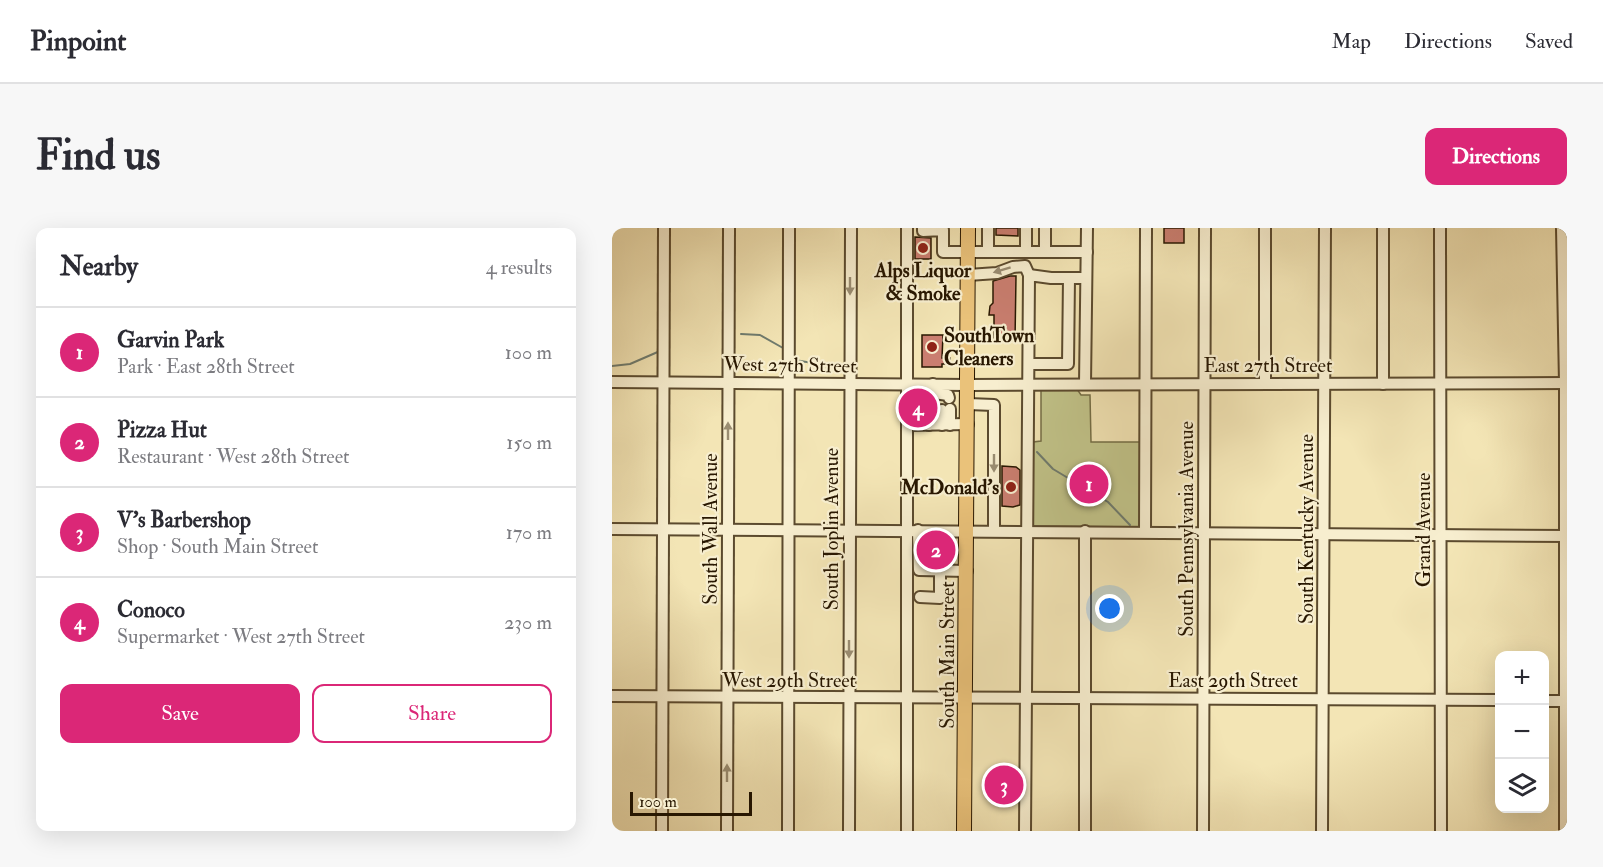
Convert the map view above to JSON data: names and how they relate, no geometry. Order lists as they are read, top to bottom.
{
  "streets": {
    "main road": ["South Main Street"],
    "street": [
      "West 27th Street",
      "East 27th Street",
      "South Wall Avenue",
      "South Joplin Avenue",
      "South Pennsylvania Avenue",
      "South Kentucky Avenue",
      "Grand Avenue",
      "West 29th Street",
      "East 29th Street"
    ]
  },
  "crossings": [
    ["West 27th Street", "East 27th Street"],
    ["West 27th Street", "South Wall Avenue"],
    ["West 27th Street", "South Joplin Avenue"],
    ["West 27th Street", "South Main Street"],
    ["East 27th Street", "South Pennsylvania Avenue"],
    ["East 27th Street", "South Kentucky Avenue"],
    ["East 27th Street", "Grand Avenue"],
    ["East 27th Street", "South Main Street"],
    ["South Wall Avenue", "West 29th Street"],
    ["South Joplin Avenue", "West 29th Street"],
    ["South Pennsylvania Avenue", "East 29th Street"],
    ["South Kentucky Avenue", "East 29th Street"],
    ["Grand Avenue", "East 29th Street"],
    ["South Main Street", "West 29th Street"],
    ["South Main Street", "East 29th Street"],
    ["West 29th Street", "East 29th Street"]
  ],
  "places": ["Alps Liquor & Smoke", "SouthTown Cleaners", "McDonald's"],
  "scale_bar": "100 m",
  "page": {
    "header": "Pinpoint",
    "nav": ["Map", "Directions", "Saved"],
    "buttons": [
      "Directions",
      ["Save", "Share"]
    ],
    "title": "Find us",
    "heading": ["Nearby", "4 results"],
    "list": [
      {
        "mark": "1",
        "name": "Garvin Park",
        "note": "Park · East 28th Street",
        "value": "100 m"
      },
      {
        "mark": "2",
        "name": "Pizza Hut",
        "note": "Restaurant · West 28th Street",
        "value": "150 m"
      },
      {
        "mark": "3",
        "name": "V's Barbershop",
        "note": "Shop · South Main Street",
        "value": "170 m"
      },
      {
        "mark": "4",
        "name": "Conoco",
        "note": "Supermarket · West 27th Street",
        "value": "230 m"
      }
    ],
    "pins": [
      "4",
      "1",
      "2",
      "3"
    ],
    "map_buttons": ["+", "−"],
    "scale": "100 m"
  }
}
